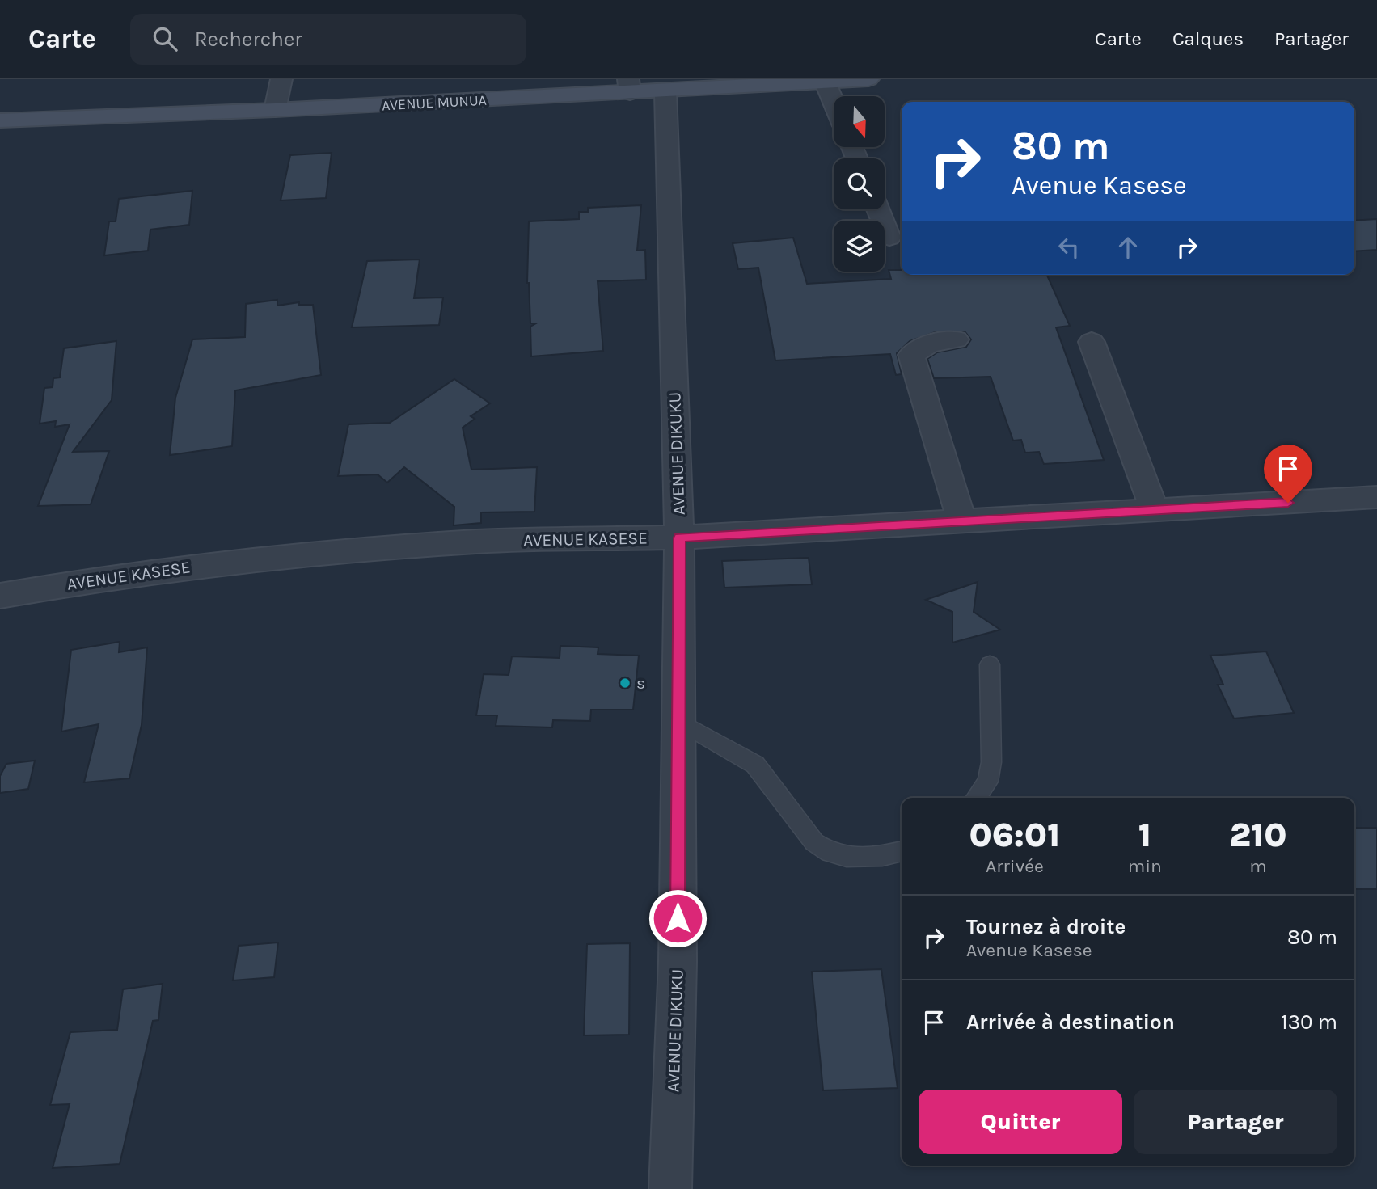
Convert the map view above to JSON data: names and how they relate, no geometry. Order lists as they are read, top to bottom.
{
  "streets": {
    "main road": ["AVENUE MUNUA"],
    "street": ["AVENUE DIKUKU", "AVENUE KASESE"]
  },
  "crossings": [
    ["AVENUE MUNUA", "AVENUE DIKUKU"],
    ["AVENUE DIKUKU", "AVENUE KASESE"]
  ],
  "places": ["s"],
  "north": "bottom",
  "page": {
    "header": "Carte",
    "search": "Rechercher",
    "nav": ["Carte", "Calques", "Partager"],
    "turn": ["80 m", "Avenue Kasese"],
    "eta": [
      "06:01",
      "Arrivée",
      "1",
      "min",
      "210",
      "m"
    ],
    "list": [
      {
        "name": "Tournez à droite",
        "note": "Avenue Kasese",
        "value": "80 m"
      },
      {
        "name": "Arrivée à destination",
        "value": "130 m"
      }
    ],
    "buttons": ["Quitter", "Partager"]
  }
}
